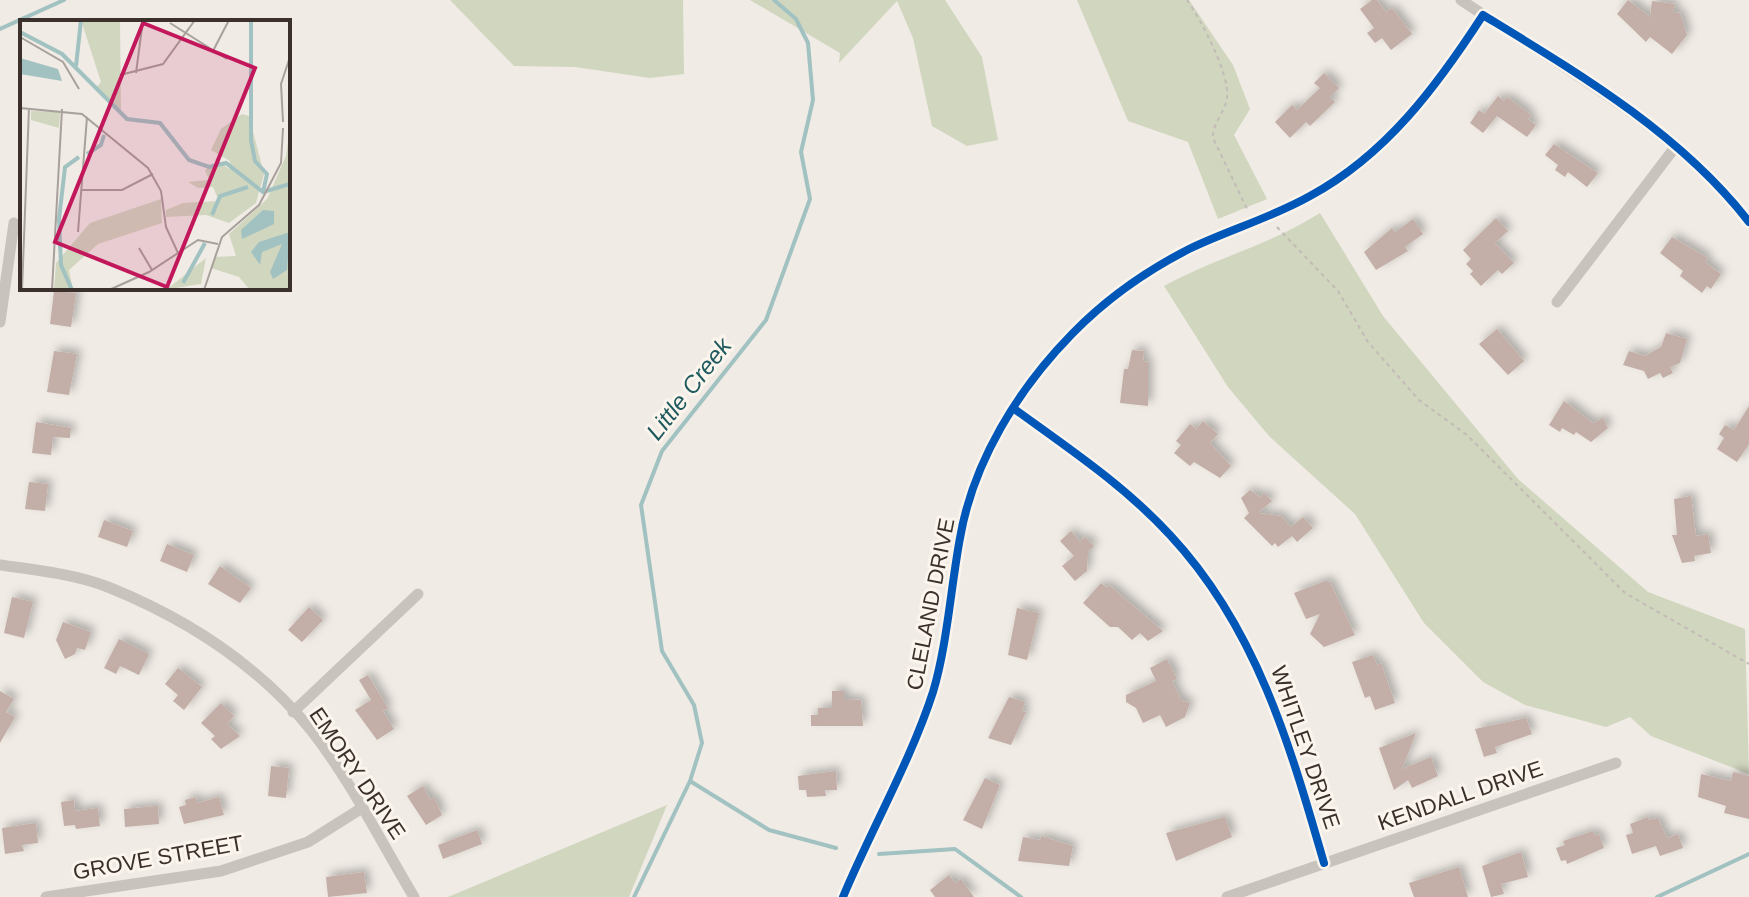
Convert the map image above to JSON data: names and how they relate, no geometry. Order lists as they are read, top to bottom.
{
  "streets": {
    "street": [
      "CLELAND DRIVE",
      "WHITLEY DRIVE",
      "EMORY DRIVE",
      "KENDALL DRIVE",
      "GROVE STREET"
    ]
  },
  "crossings": [
    ["CLELAND DRIVE", "WHITLEY DRIVE"],
    ["WHITLEY DRIVE", "KENDALL DRIVE"],
    ["EMORY DRIVE", "GROVE STREET"]
  ],
  "water": ["Little Creek"]
}
